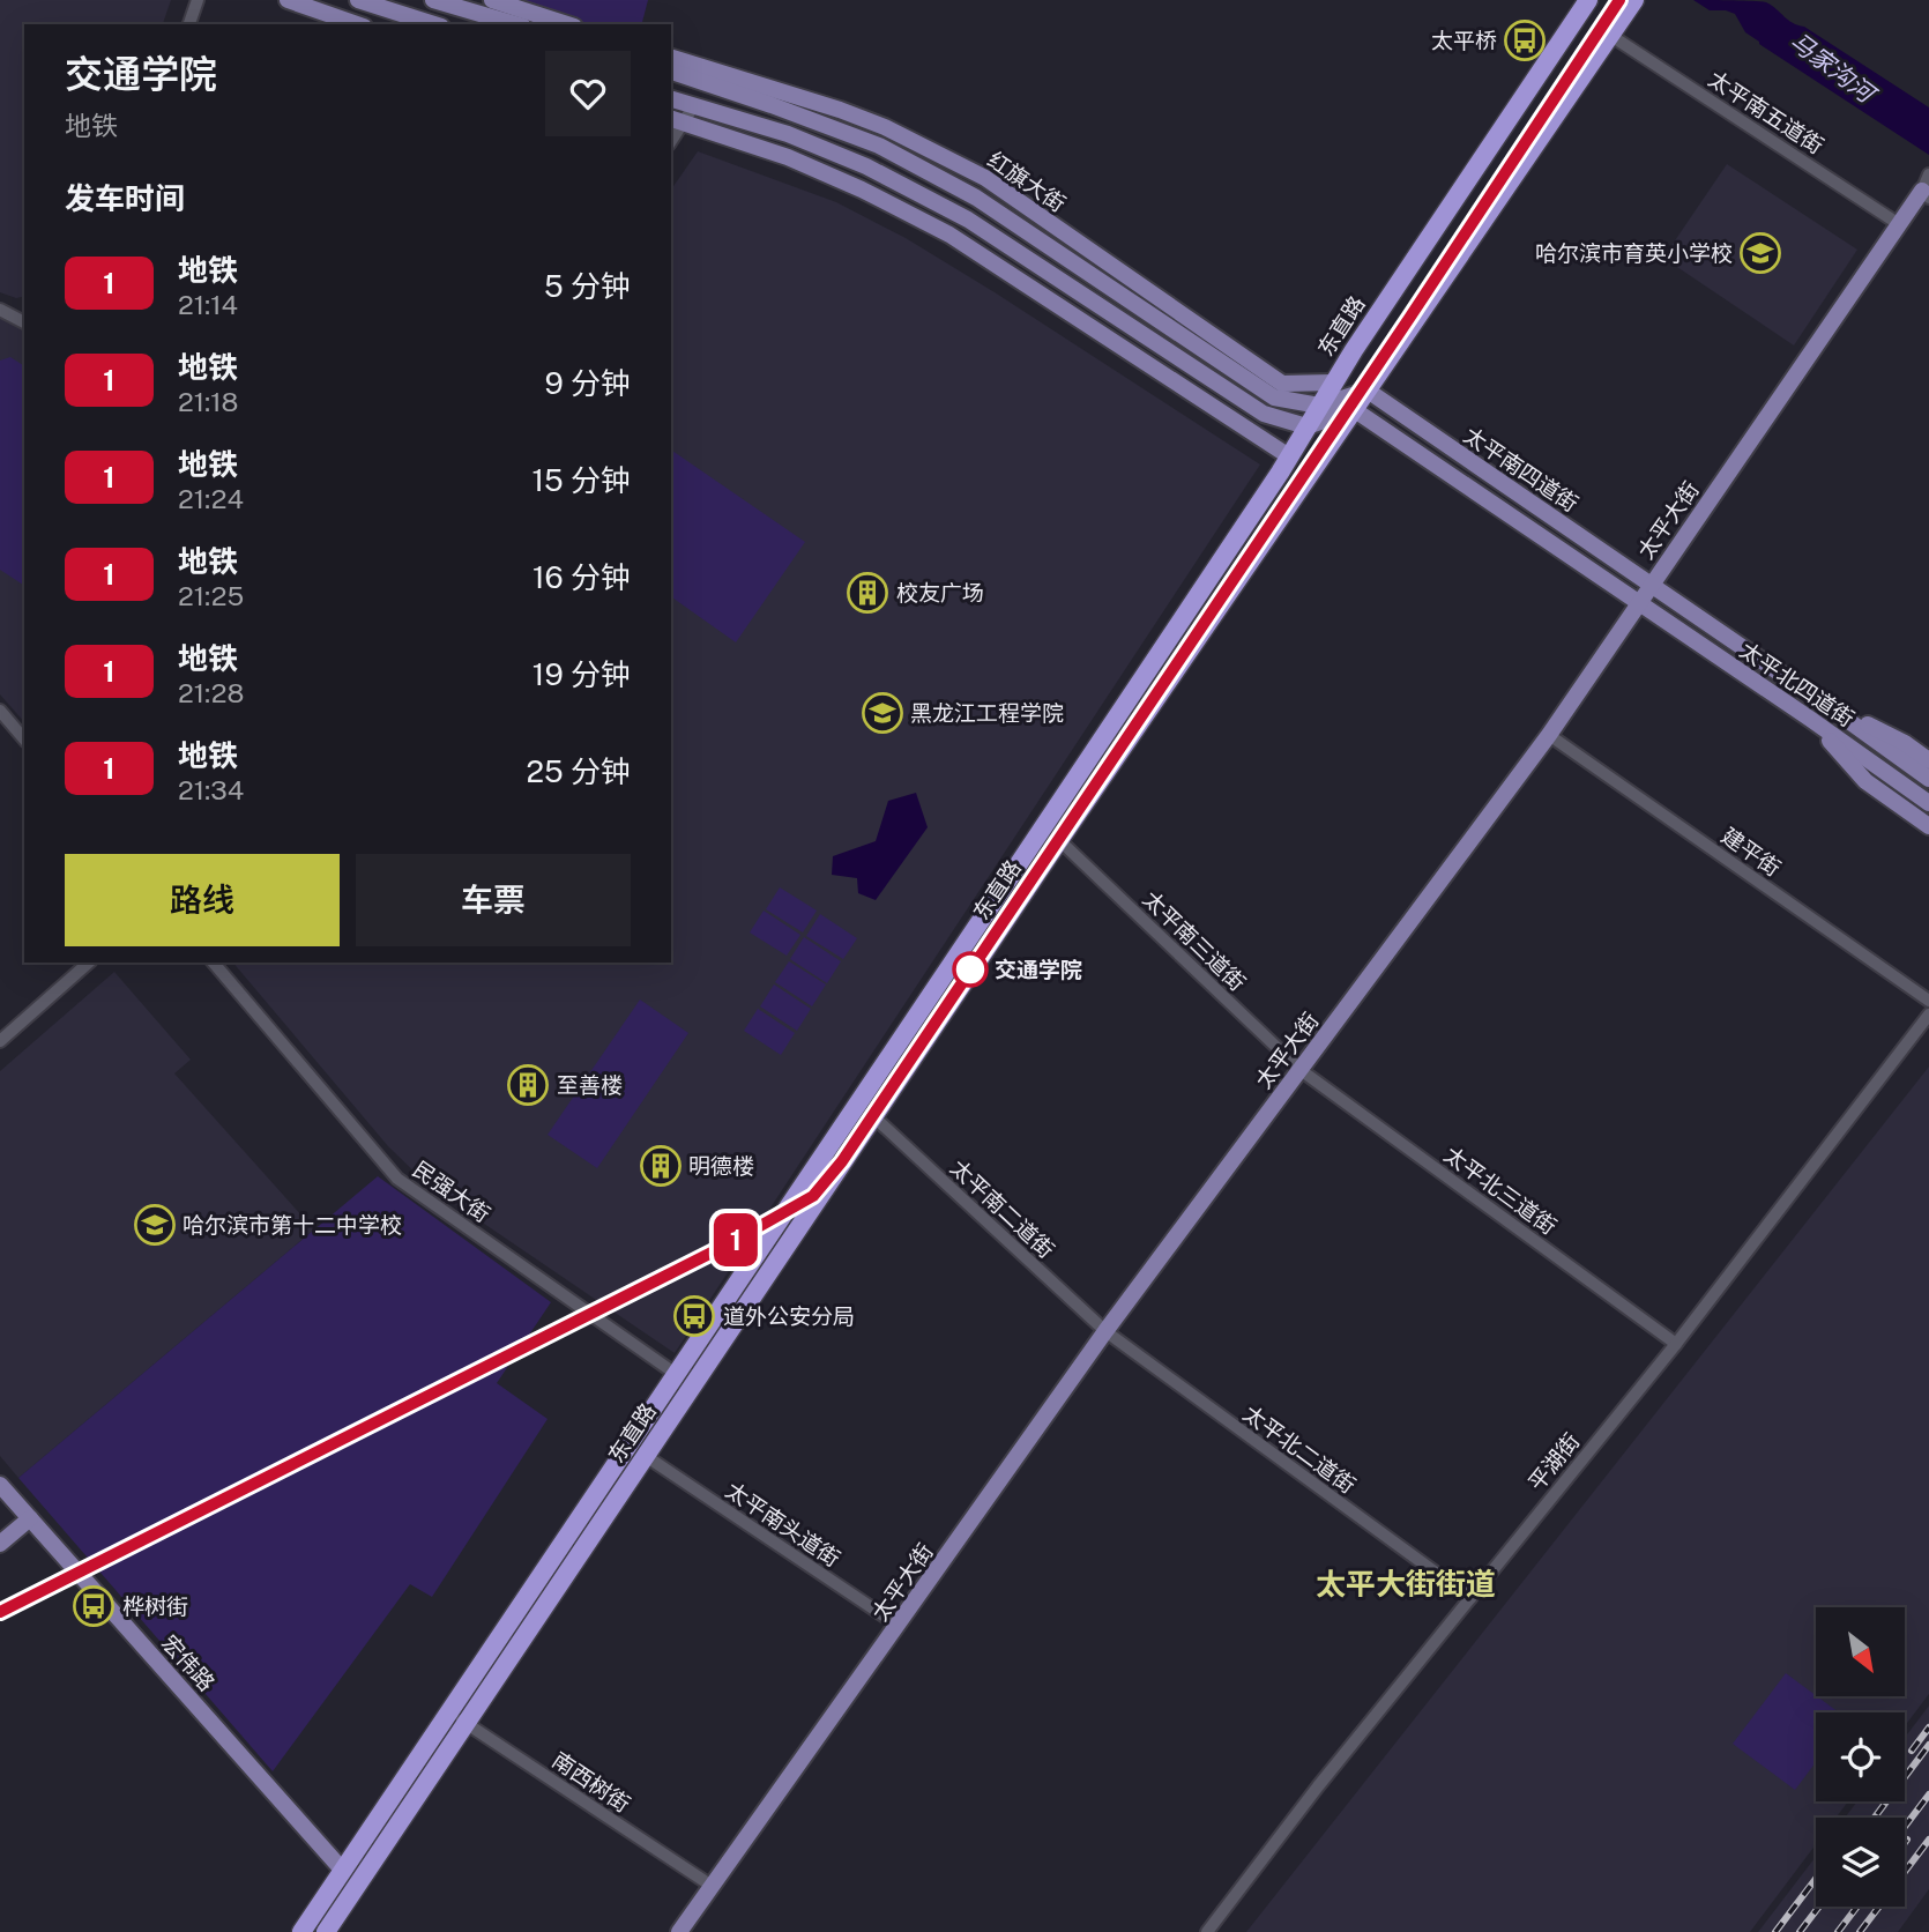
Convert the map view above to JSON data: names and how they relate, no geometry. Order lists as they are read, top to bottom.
{
  "streets": {
    "highway": ["东直路"],
    "main road": [
      "红旗大街",
      "太平南四道街",
      "太平大街",
      "太平北四道街",
      "宏伟路"
    ],
    "street": [
      "太平南五道街",
      "建平街",
      "太平南三道街",
      "太平北三道街",
      "民强大街",
      "太平南二道街",
      "太平北二道街",
      "平湖街",
      "太平南头道街",
      "南西树街"
    ]
  },
  "crossings": [
    ["太平南五道街", "东直路"],
    ["太平南五道街", "太平大街"],
    ["红旗大街", "东直路"],
    ["东直路", "太平南四道街"],
    ["东直路", "太平南三道街"],
    ["东直路", "民强大街"],
    ["东直路", "太平南二道街"],
    ["东直路", "太平南头道街"],
    ["东直路", "宏伟路"],
    ["东直路", "南西树街"],
    ["太平南四道街", "太平大街"],
    ["太平南四道街", "太平北四道街"],
    ["太平大街", "太平北四道街"],
    ["太平大街", "建平街"],
    ["太平大街", "太平南三道街"],
    ["太平大街", "太平北三道街"],
    ["太平大街", "太平南二道街"],
    ["太平大街", "太平北二道街"],
    ["太平大街", "太平南头道街"],
    ["太平大街", "南西树街"],
    ["太平南三道街", "太平北三道街"],
    ["太平北三道街", "平湖街"],
    ["太平南二道街", "太平北二道街"],
    ["太平北二道街", "平湖街"]
  ],
  "districts": ["太平大街街道"],
  "water": ["马家沟河"],
  "places": {
    "bus stop": ["太平桥", "道外公安分局", "桦树街"],
    "school or university": ["哈尔滨市育英小学校", "黑龙江工程学院", "哈尔滨市第十二中学校"],
    "building": ["校友广场", "至善楼", "明德楼"],
    "other": ["交通学院"]
  },
  "lines": ["metro line 1"],
  "north": "bottom right",
  "page": {
    "on_map": "1",
    "heading": [
      ["交通学院", "地铁"],
      "发车时间"
    ],
    "list": [
      {
        "mark": "1",
        "name": "地铁",
        "note": "21:14",
        "value": "5 分钟"
      },
      {
        "mark": "1",
        "name": "地铁",
        "note": "21:18",
        "value": "9 分钟"
      },
      {
        "mark": "1",
        "name": "地铁",
        "note": "21:24",
        "value": "15 分钟"
      },
      {
        "mark": "1",
        "name": "地铁",
        "note": "21:25",
        "value": "16 分钟"
      },
      {
        "mark": "1",
        "name": "地铁",
        "note": "21:28",
        "value": "19 分钟"
      },
      {
        "mark": "1",
        "name": "地铁",
        "note": "21:34",
        "value": "25 分钟"
      }
    ],
    "buttons": ["路线", "车票"]
  }
}
